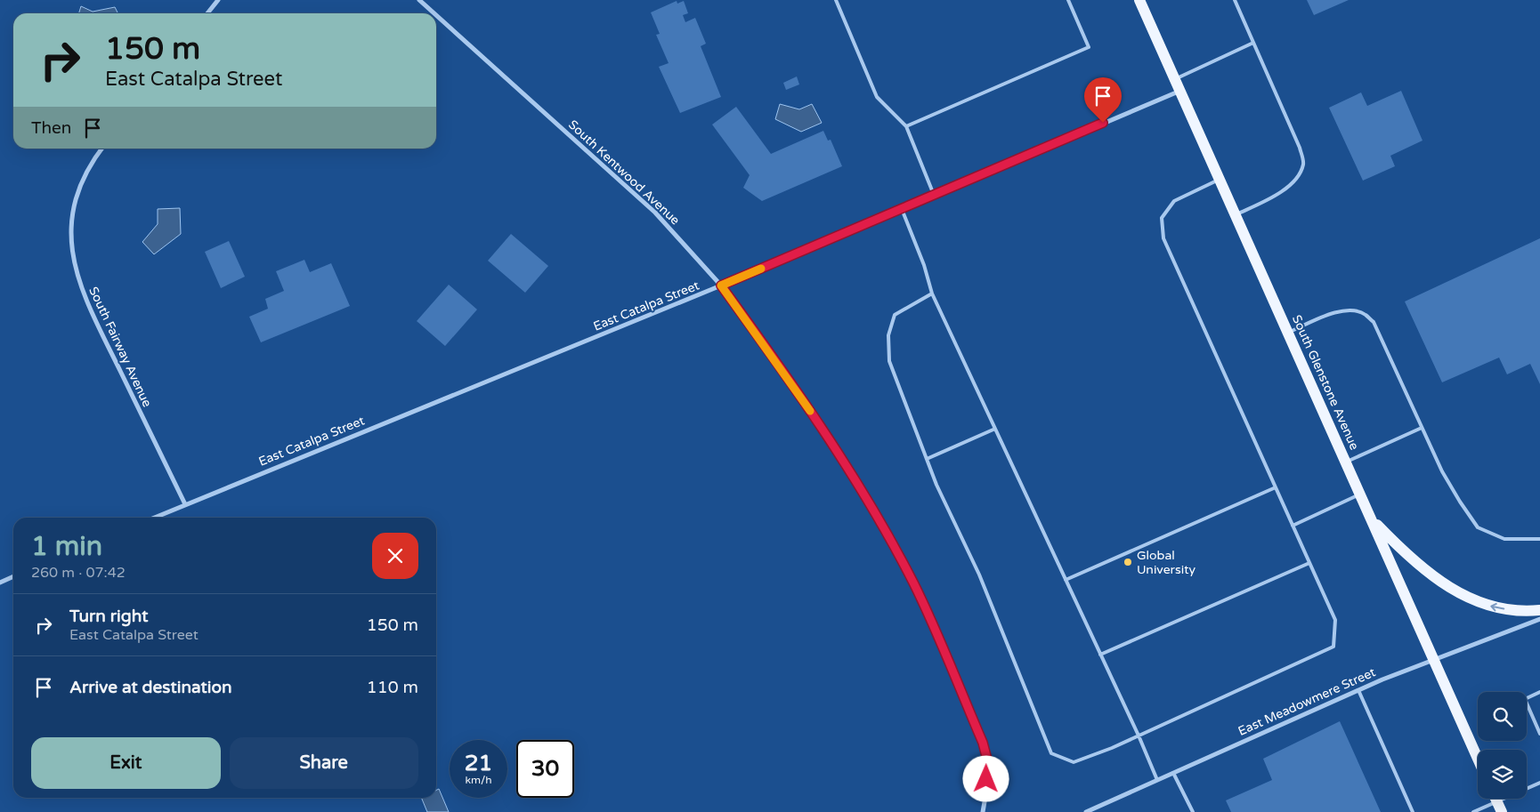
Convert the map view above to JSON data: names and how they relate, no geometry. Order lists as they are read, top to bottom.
{
  "streets": {
    "main road": ["South Glenstone Avenue"],
    "street": [
      "South Kentwood Avenue",
      "East Catalpa Street",
      "South Fairway Avenue",
      "East Meadowmere Street"
    ]
  },
  "crossings": [
    ["South Kentwood Avenue", "East Catalpa Street"],
    ["East Catalpa Street", "South Fairway Avenue"],
    ["East Catalpa Street", "South Glenstone Avenue"],
    ["South Glenstone Avenue", "East Meadowmere Street"]
  ],
  "places": ["Global University"],
  "page": {
    "turn": ["150 m", "East Catalpa Street"],
    "then": "Then",
    "heading": ["1 min", "260 m · 07:42"],
    "list": [
      {
        "name": "Turn right",
        "note": "East Catalpa Street",
        "value": "150 m"
      },
      {
        "name": "Arrive at destination",
        "value": "110 m"
      }
    ],
    "buttons": ["Exit", "Share"],
    "speed": "21 km/h",
    "limit": "30"
  }
}
